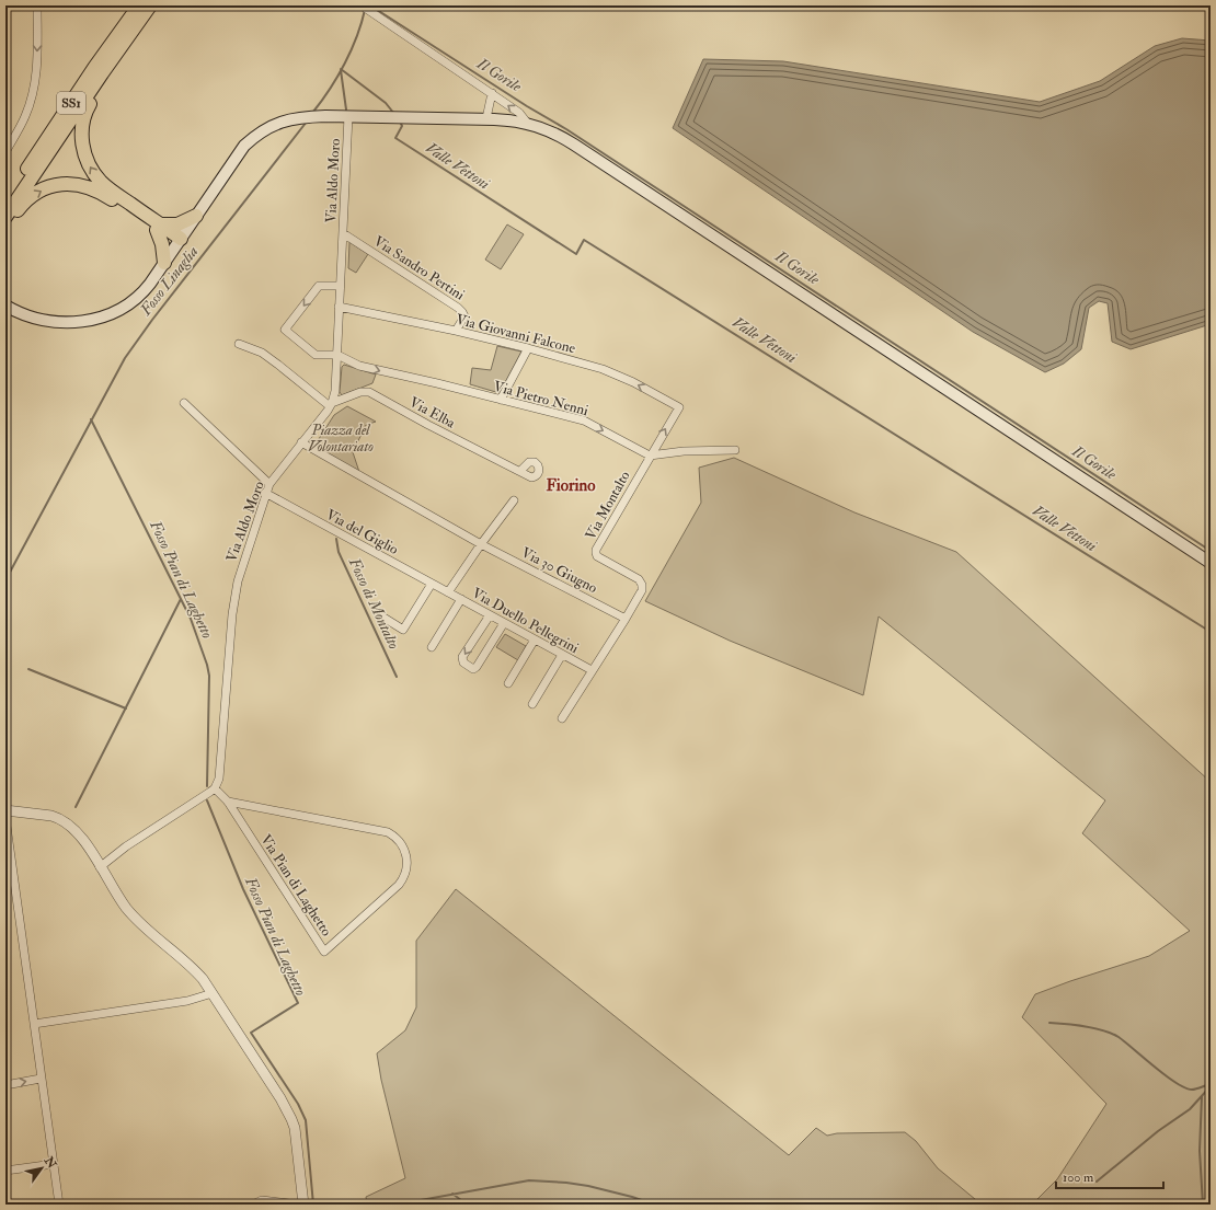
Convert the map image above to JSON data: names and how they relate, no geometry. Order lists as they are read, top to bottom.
{
  "streets": {
    "highway": ["SS1"],
    "street": [
      "Via Aldo Moro",
      "Via Sandro Pertini",
      "Via Giovanni Falcone",
      "Via Pietro Nenni",
      "Via Elba",
      "Via Montalto",
      "Via del Giglio",
      "Via 30 Giugno",
      "Via Duello Pellegrini",
      "Via Pian di Laghetto"
    ]
  },
  "crossings": [
    ["Via Aldo Moro", "Via Sandro Pertini"],
    ["Via Aldo Moro", "Via Giovanni Falcone"],
    ["Via Aldo Moro", "Via Pietro Nenni"],
    ["Via Aldo Moro", "Via Elba"],
    ["Via Aldo Moro", "Via del Giglio"],
    ["Via Aldo Moro", "Via 30 Giugno"],
    ["Via Aldo Moro", "Via Pian di Laghetto"],
    ["Via Sandro Pertini", "Via Giovanni Falcone"],
    ["Via Giovanni Falcone", "Via Pietro Nenni"],
    ["Via Giovanni Falcone", "Via Montalto"],
    ["Via Pietro Nenni", "Via Montalto"],
    ["Via Montalto", "Via 30 Giugno"],
    ["Via del Giglio", "Via Duello Pellegrini"]
  ],
  "one_way": ["Via Pietro Nenni"],
  "districts": ["Fiorino"],
  "water": [
    "Il Gorile",
    "Valle Vettoni",
    "Fosso Linaglia",
    "Fosso Pian di Laghetto",
    "Fosso di Montalto"
  ],
  "parks": ["Piazza del Volontariato"],
  "scale_bar": "100 m",
  "north": "top right"
}
